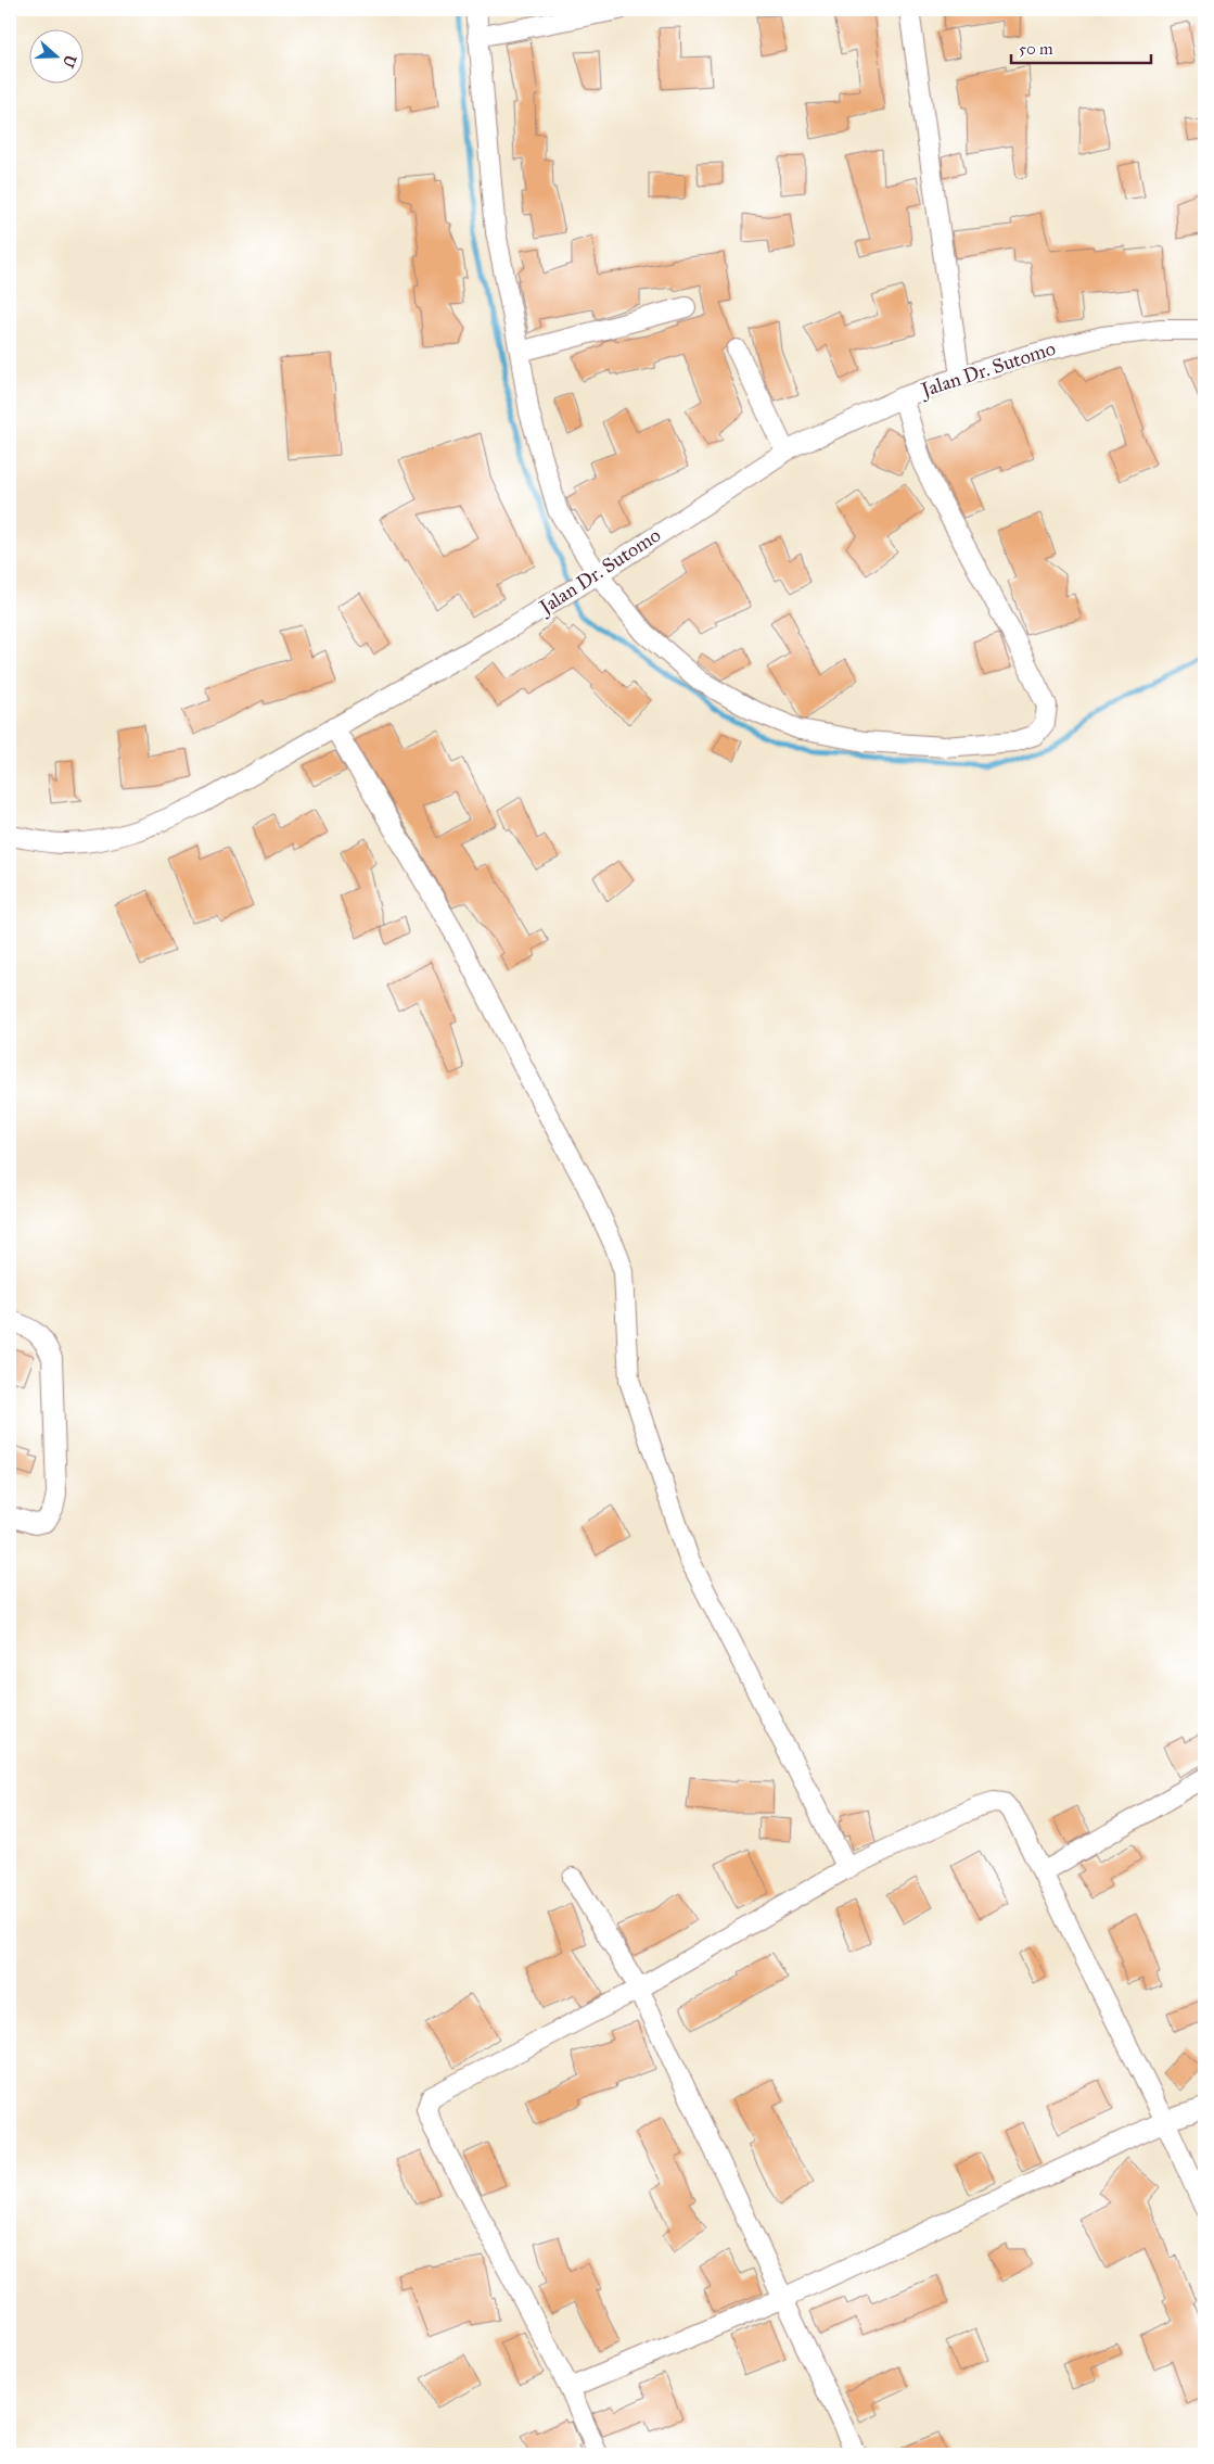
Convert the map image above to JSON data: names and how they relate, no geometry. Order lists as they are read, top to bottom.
{
  "streets": {
    "street": ["Jalan Dr. Sutomo"]
  },
  "scale_bar": "50 m",
  "north": "right"
}
